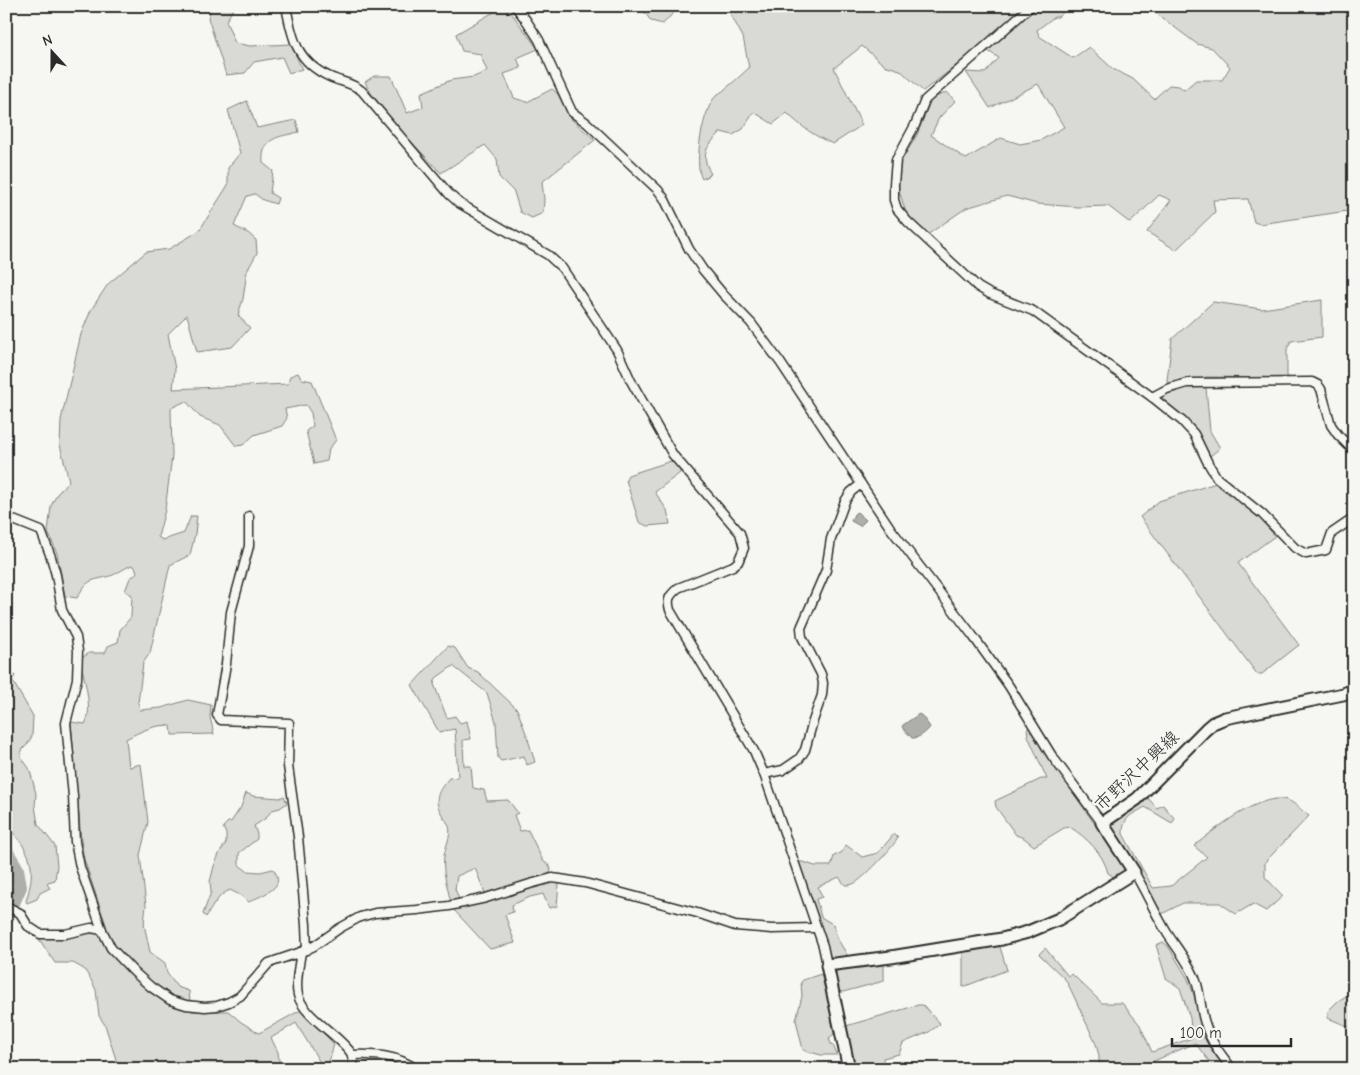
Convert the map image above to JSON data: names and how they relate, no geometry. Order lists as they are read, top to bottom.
{
  "streets": {
    "main road": ["市野沢中興線"]
  },
  "scale_bar": "100 m",
  "north": "top"
}
